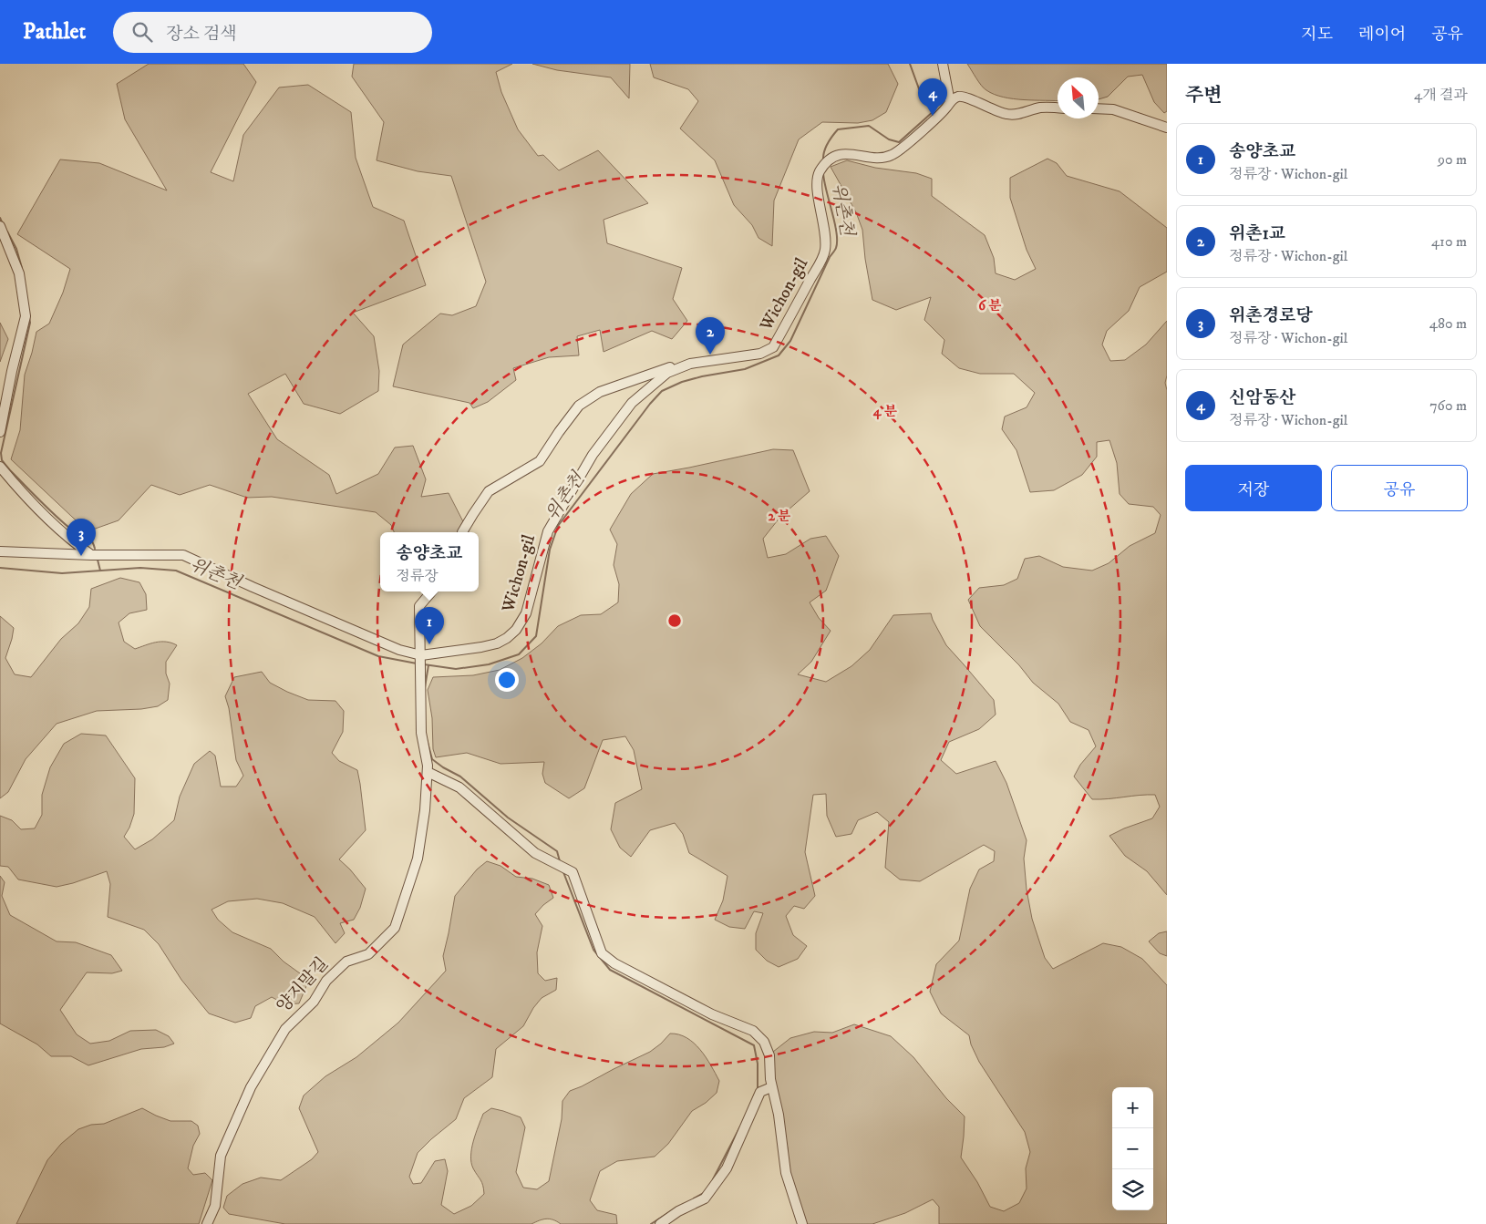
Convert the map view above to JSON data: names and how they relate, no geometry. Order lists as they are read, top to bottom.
{
  "streets": {
    "street": ["Wichon-gil", "양지말길"]
  },
  "crossings": [
    ["Wichon-gil", "양지말길"]
  ],
  "water": ["위촌천"],
  "north": "top left",
  "page": {
    "header": "Pathlet",
    "search": "장소 검색",
    "nav": ["지도", "레이어", "공유"],
    "heading": ["주변", "4개 결과"],
    "pins": [
      "4",
      "2",
      "3",
      "1"
    ],
    "list": [
      {
        "mark": "1",
        "name": "송양초교",
        "note": "정류장 · Wichon-gil",
        "value": "90 m"
      },
      {
        "mark": "2",
        "name": "위촌1교",
        "note": "정류장 · Wichon-gil",
        "value": "410 m"
      },
      {
        "mark": "3",
        "name": "위촌경로당",
        "note": "정류장 · Wichon-gil",
        "value": "480 m"
      },
      {
        "mark": "4",
        "name": "신암동산",
        "note": "정류장 · Wichon-gil",
        "value": "760 m"
      }
    ],
    "buttons": ["저장", "공유"],
    "popup": ["송양초교", "정류장"],
    "map_buttons": ["+", "−"]
  },
  "rings": ["6 분", "4 분", "2 분"]
}
